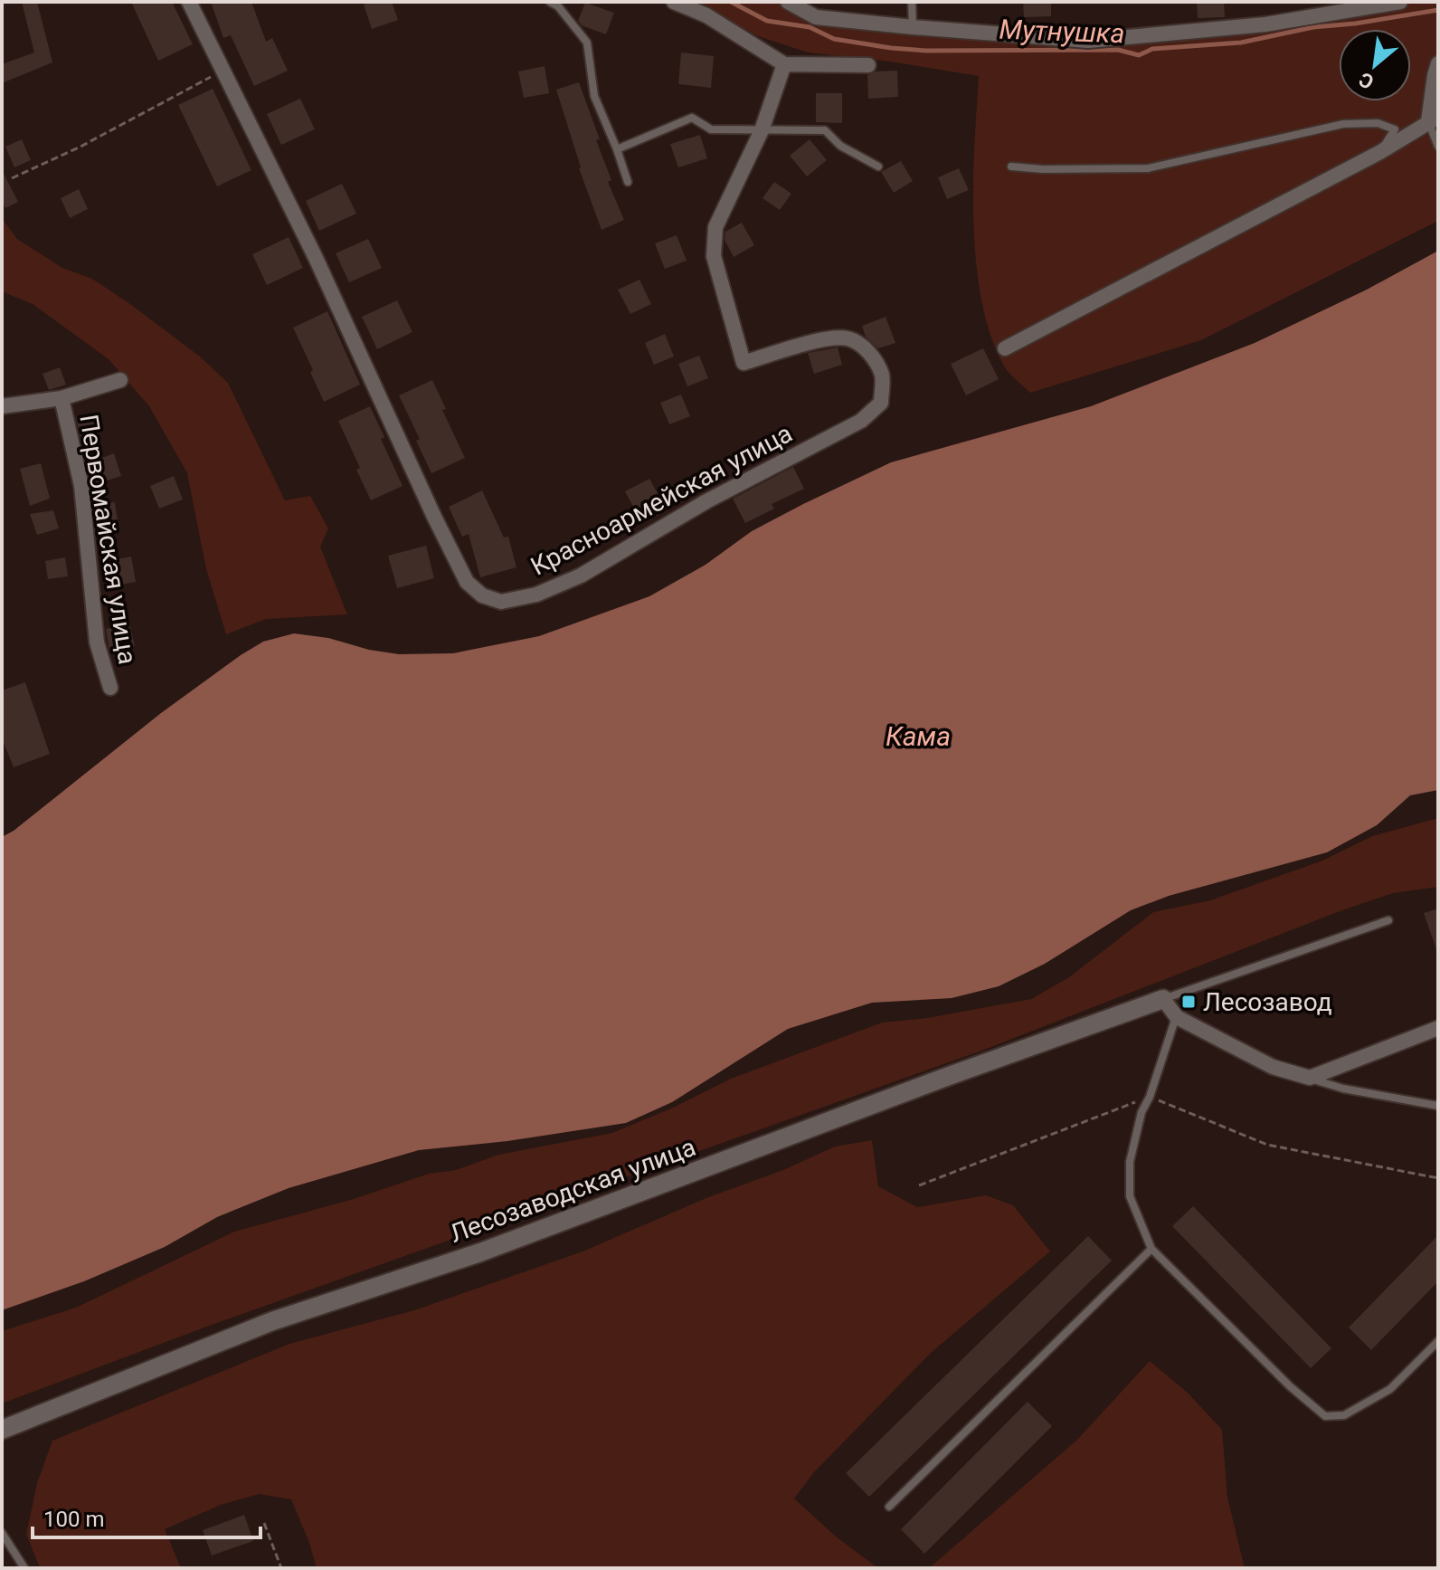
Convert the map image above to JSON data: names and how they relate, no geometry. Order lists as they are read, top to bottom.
{
  "streets": {
    "street": ["Красноармейская улица", "Первомайская улица", "Лесозаводская улица"]
  },
  "water": ["Мутнушка", "Кама"],
  "places": {
    "transit": ["Лесозавод"]
  },
  "scale_bar": "100 m",
  "north": "bottom left"
}
